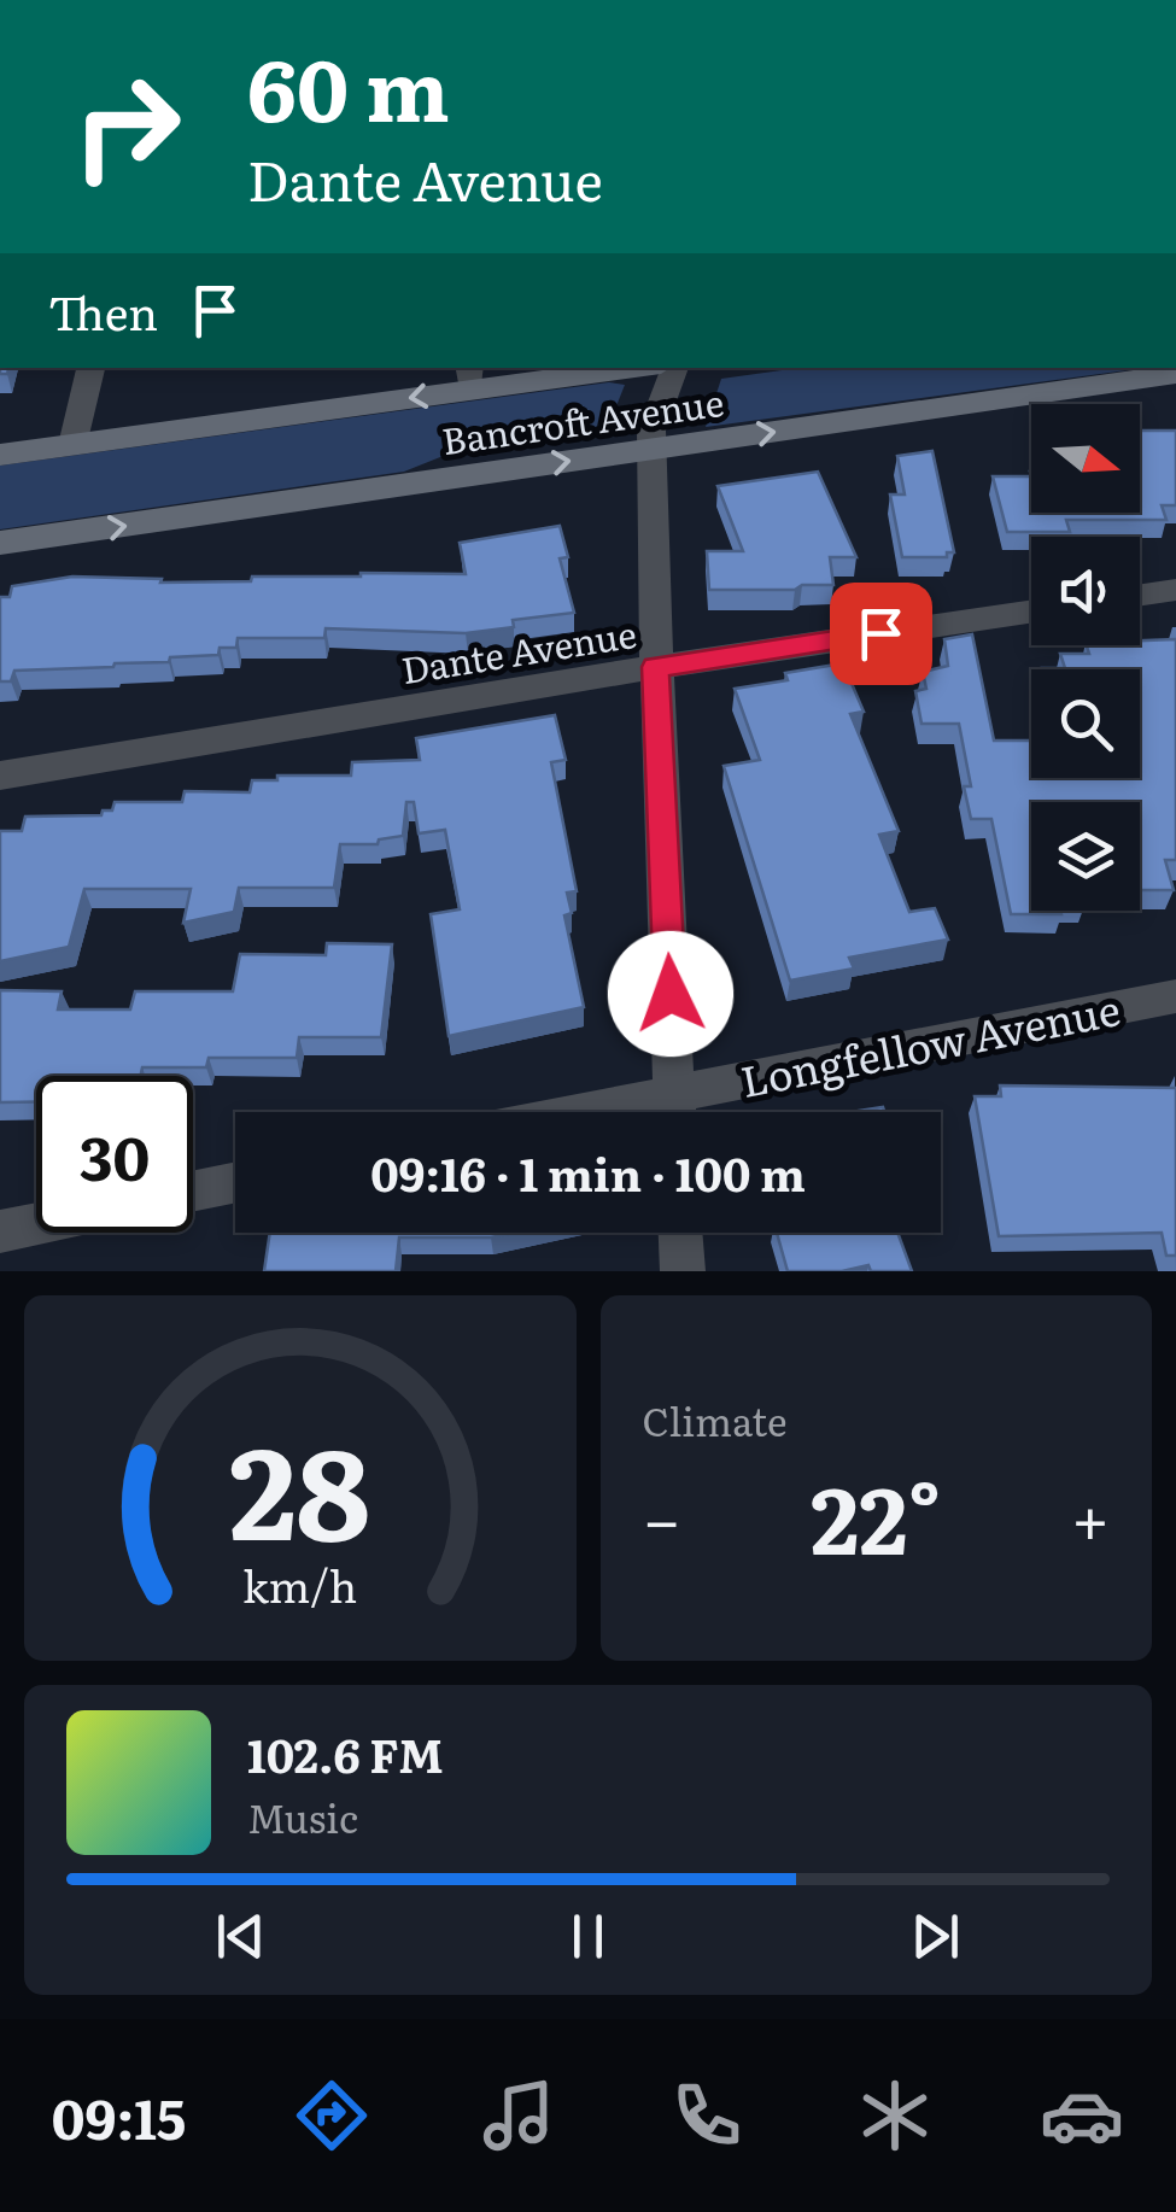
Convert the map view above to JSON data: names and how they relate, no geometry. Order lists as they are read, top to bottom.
{
  "streets": {
    "main road": ["Bancroft Avenue"],
    "street": ["Dante Avenue", "Longfellow Avenue"]
  },
  "north": "right",
  "page": {
    "turn": ["60 m", "Dante Avenue"],
    "then": "Then",
    "limit": "30",
    "trip": "09:16 · 1 min · 100 m",
    "tile": "Climate",
    "heat": ["−", "22°", "+"],
    "song": ["102.6 FM", "Music"],
    "tabs": "09:15",
    "gauge": ["28", "km/h"]
  }
}
